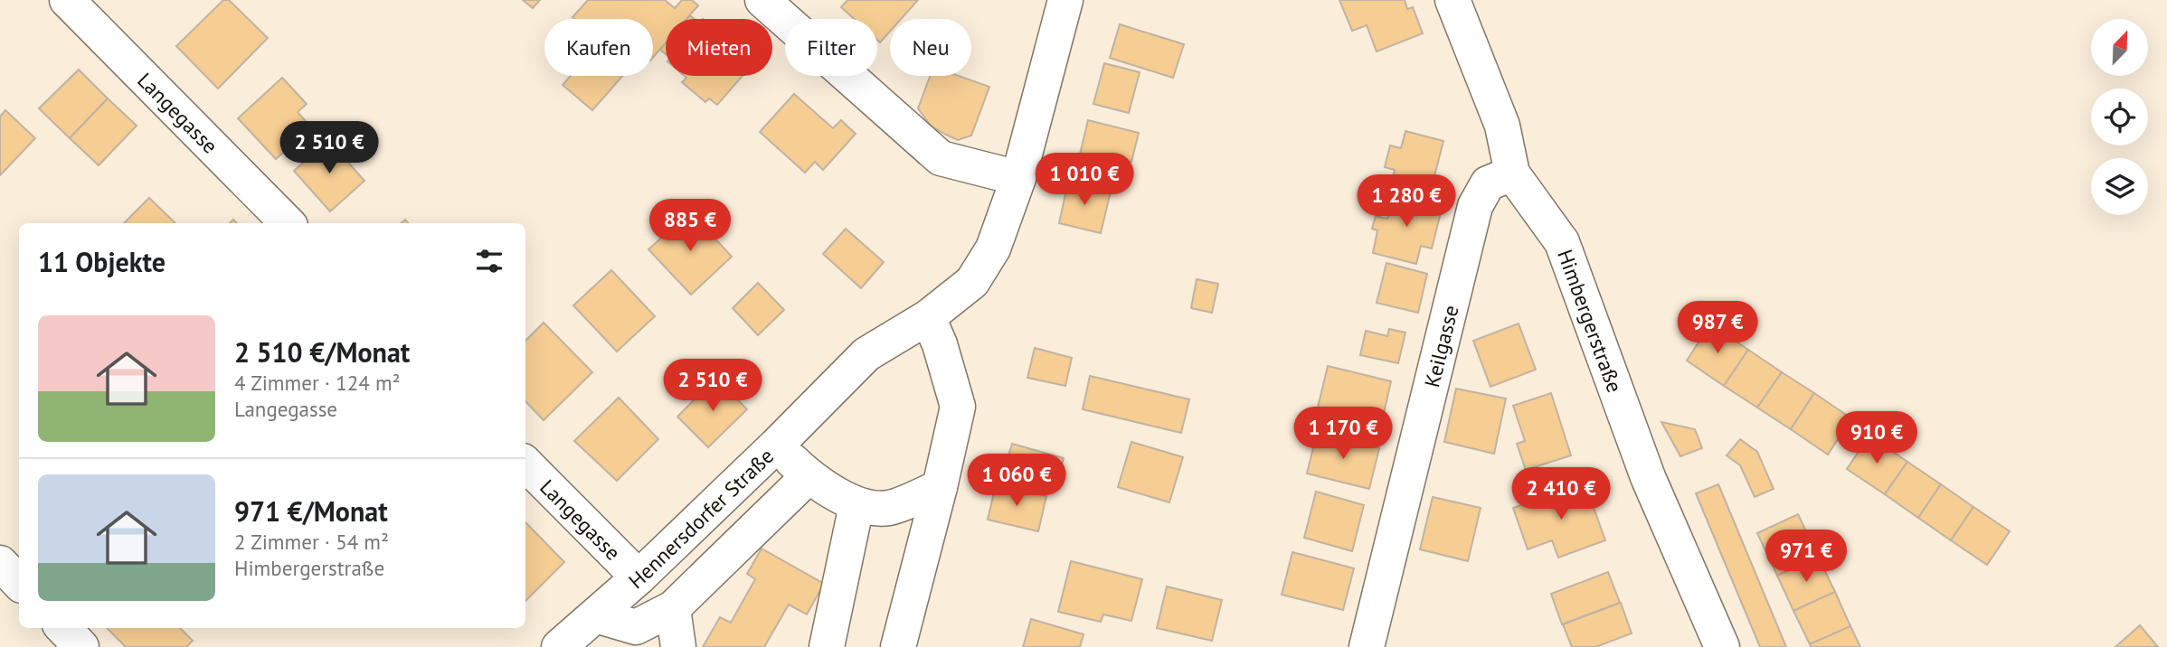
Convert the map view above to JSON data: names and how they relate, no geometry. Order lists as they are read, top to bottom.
{
  "streets": {
    "street": [
      "Langegasse",
      "Himbergerstraße",
      "Keilgasse",
      "Hennersdorfer Straße"
    ]
  },
  "crossings": [
    ["Langegasse", "Hennersdorfer Straße"],
    ["Himbergerstraße", "Keilgasse"]
  ],
  "north": "top right",
  "page": {
    "chip": [
      "Kaufen",
      "Mieten",
      "Filter",
      "Neu"
    ],
    "price": [
      "2 510 €",
      "1 010 €",
      "1 280 €",
      "885 €",
      "987 €",
      "2 510 €",
      "1 170 €",
      "910 €",
      "1 060 €",
      "2 410 €",
      "971 €"
    ],
    "heading": "11 Objekte",
    "list": [
      {
        "name": "2 510 €/Monat",
        "note": "4 Zimmer · 124 m² · Langegasse"
      },
      {
        "name": "971 €/Monat",
        "note": "2 Zimmer · 54 m² · Himbergerstraße"
      }
    ]
  }
}
